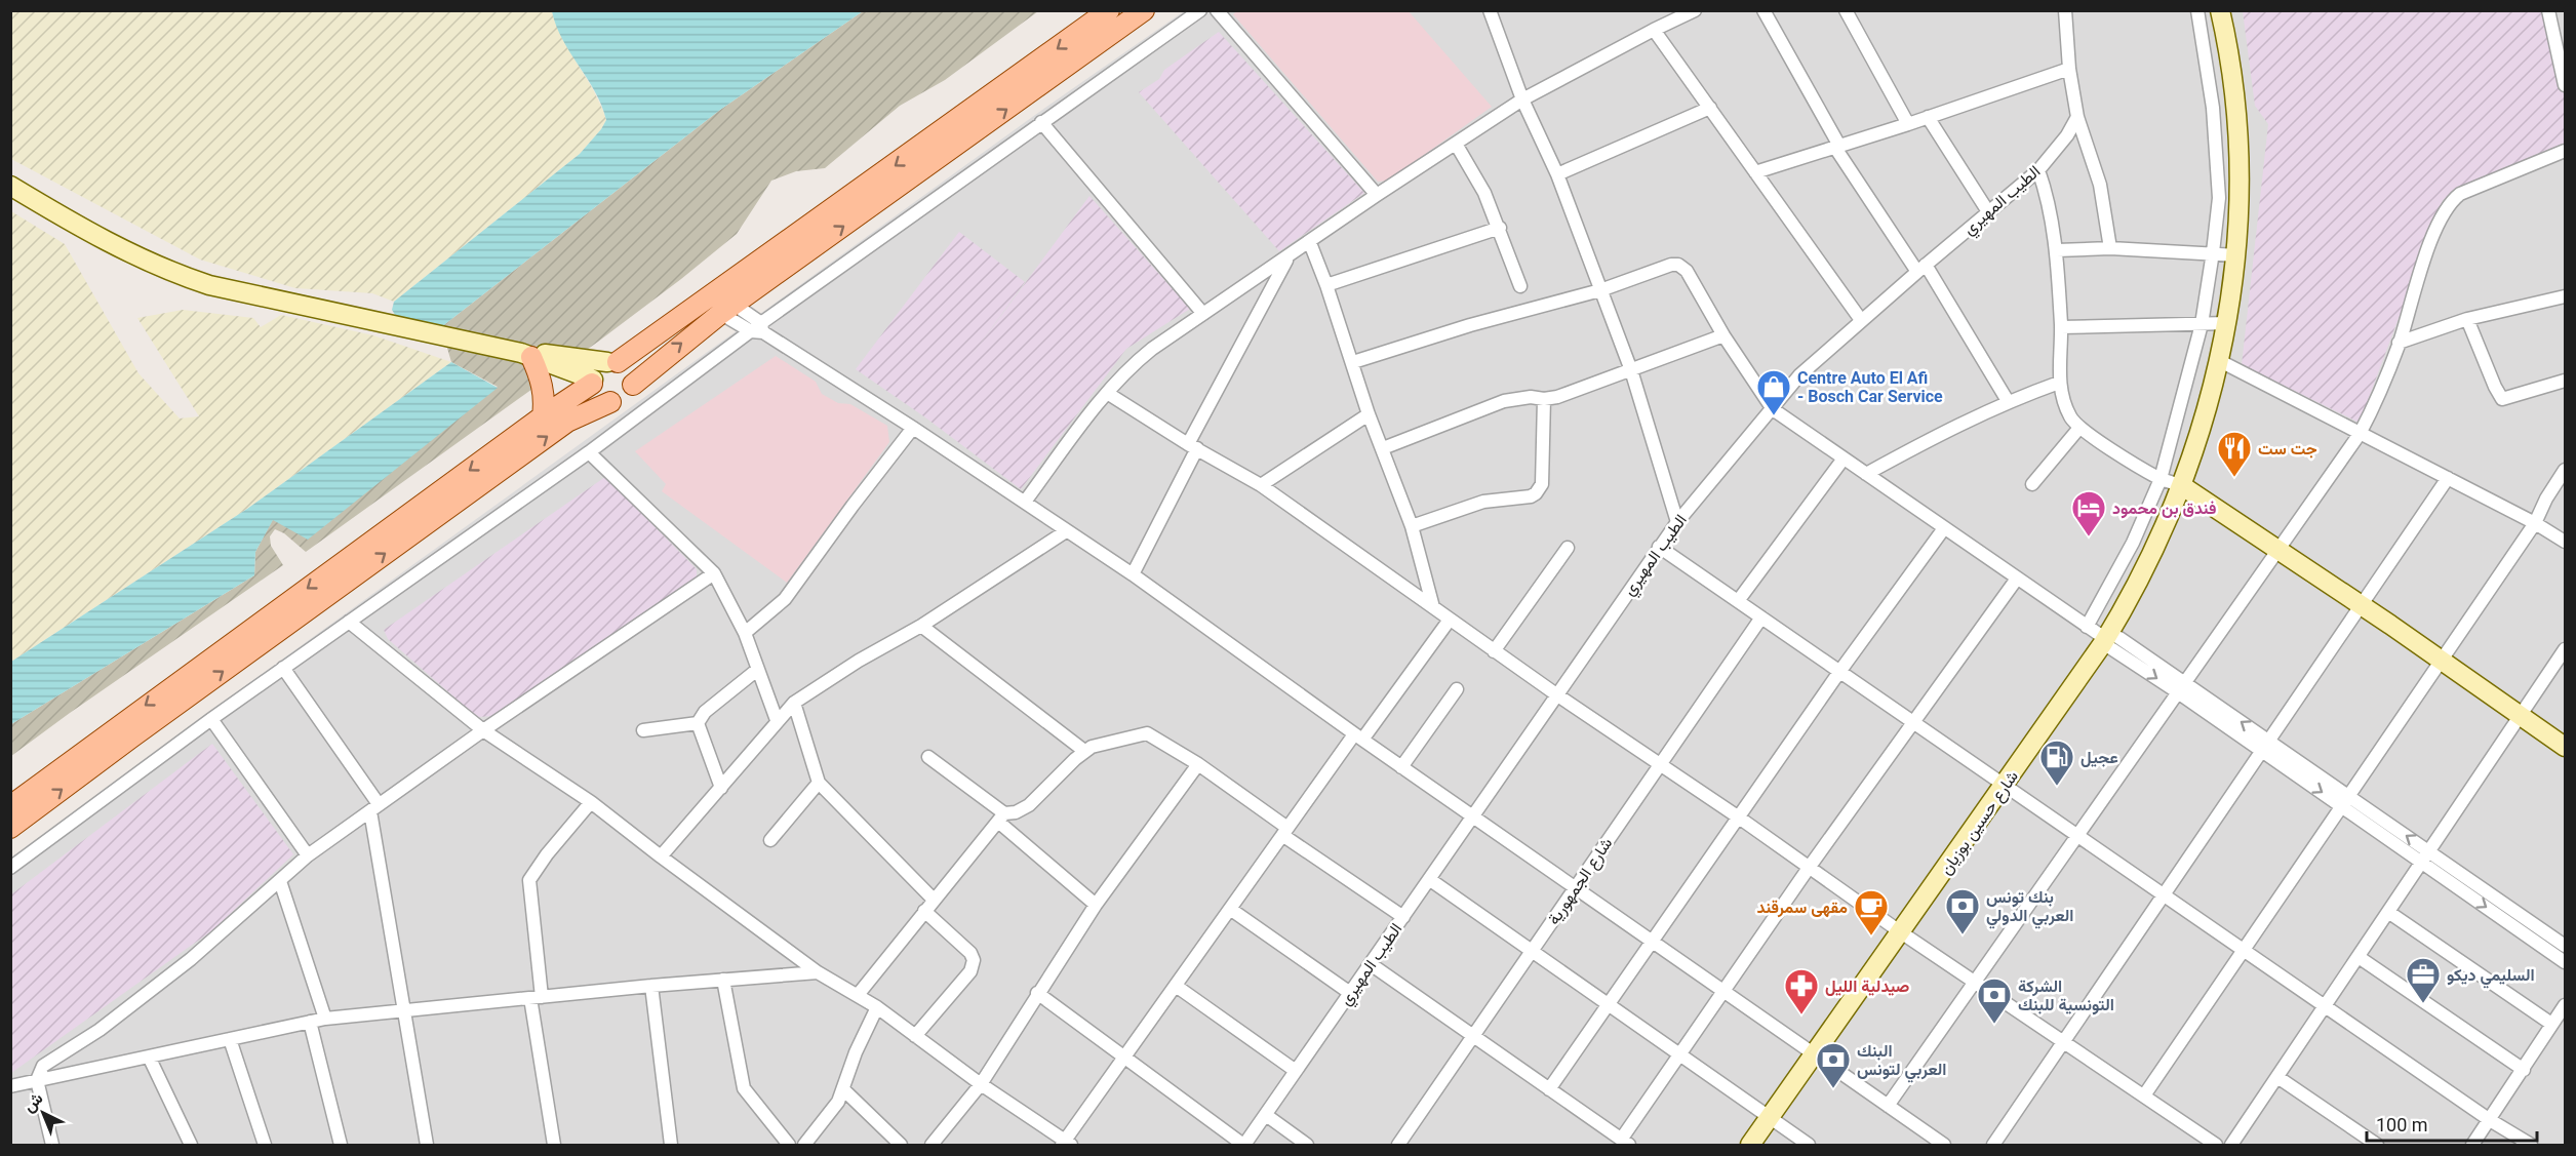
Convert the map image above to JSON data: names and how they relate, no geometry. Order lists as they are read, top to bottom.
{
  "streets": {
    "main road": ["شارع حسين بوزيان"],
    "street": ["الطيب المهيري", "شارع الجمهورية"]
  },
  "places": {
    "shop": ["Centre Auto El Afi - Bosch Car Service"],
    "restaurant": ["جت ست"],
    "hotel": ["فندق بن محمود"],
    "fuel station": ["عجيل"],
    "bank": ["بنك تونس العربي الدولي", "الشركة التونسية للبنك", "البنك العربي لتونس"],
    "cafe": ["مقهى سمرقند"],
    "office": ["السليمي ديكو"],
    "pharmacy": ["صيدلية الليل"]
  },
  "scale_bar": "100 m",
  "north": "top left"
}
